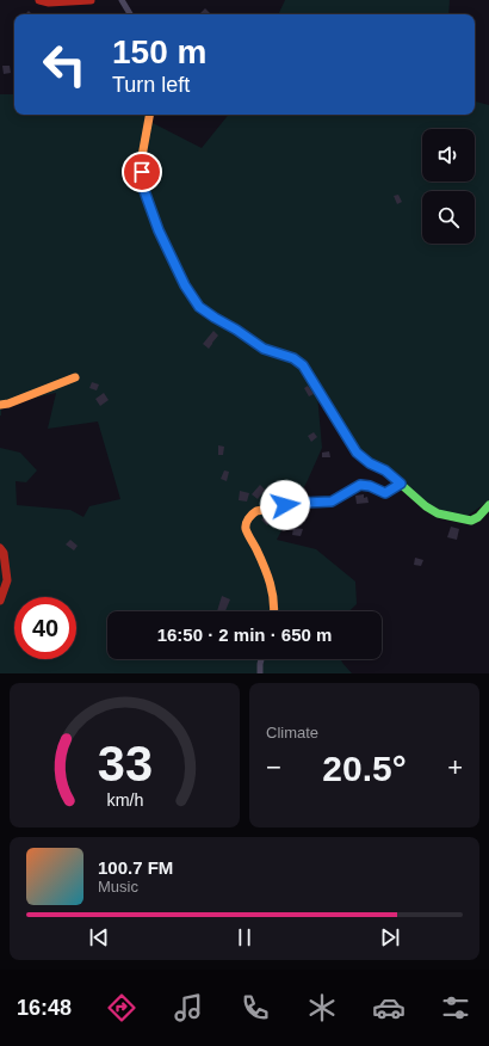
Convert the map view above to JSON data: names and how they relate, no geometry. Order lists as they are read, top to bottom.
{
  "page": {
    "turn": ["150 m", "Turn left"],
    "limit": "40",
    "trip": "16:50 · 2 min · 650 m",
    "tile": "Climate",
    "heat": ["−", "20.5°", "+"],
    "song": ["100.7 FM", "Music"],
    "tabs": "16:48",
    "gauge": ["33", "km/h"]
  }
}
